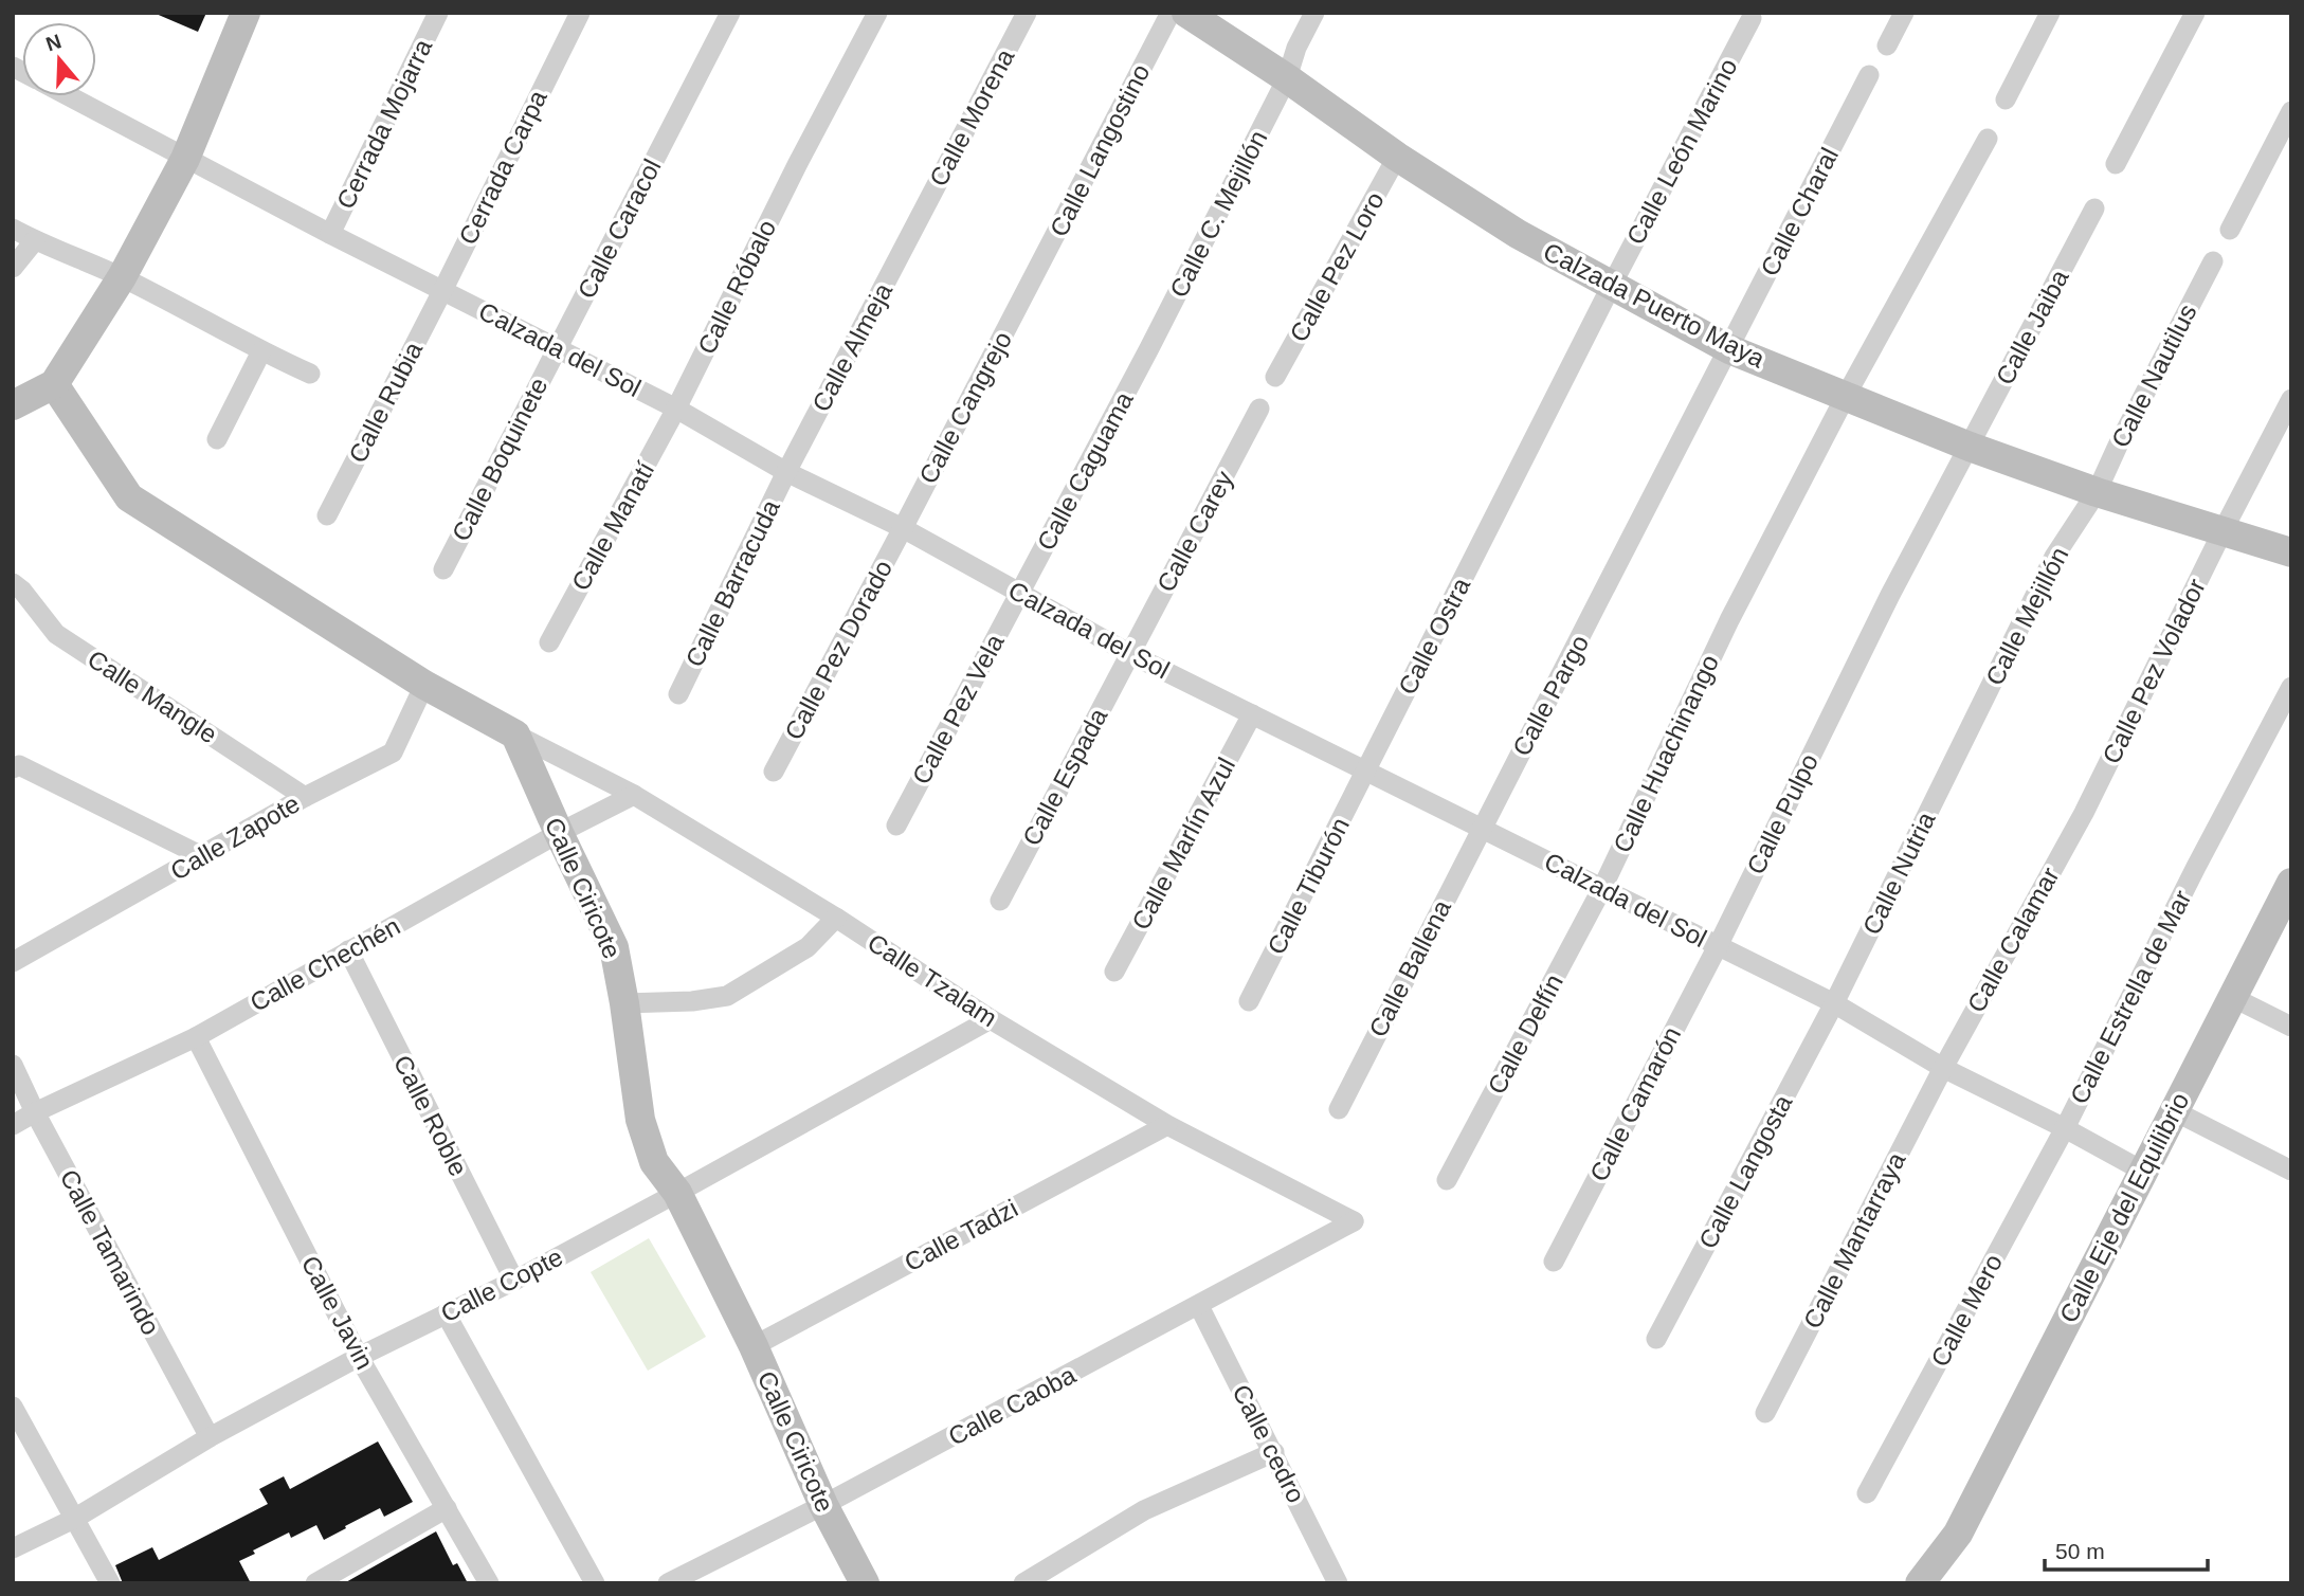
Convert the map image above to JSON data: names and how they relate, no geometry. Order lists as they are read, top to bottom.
{
  "streets": {
    "street": [
      "Calle Morena",
      "Cerrada Mojarra",
      "Calle Langostino",
      "Calle León Marino",
      "Cerrada Carpa",
      "Calle Charal",
      "Calle C. Mejillón",
      "Calle Caracol",
      "Calle Pez Loro",
      "Calle Róbalo",
      "Calzada Puerto Maya",
      "Calle Jaiba",
      "Calle Almeja",
      "Calzada del Sol",
      "Calle Nautilus",
      "Calle Rubia",
      "Calle Cangrejo",
      "Calle Boquinete",
      "Calle Caguama",
      "Calle Manatí",
      "Calle Carey",
      "Calle Barracuda",
      "Calle Mejillón",
      "Calle Ostra",
      "Calle Pez Dorado",
      "Calle Pez Volador",
      "Calle Pargo",
      "Calle Mangle",
      "Calle Pez Vela",
      "Calle Huachinango",
      "Calle Espada",
      "Calle Pulpo",
      "Calle Zapote",
      "Calle Marlín Azul",
      "Calle Nutria",
      "Calle Tiburón",
      "Calle Ciricote",
      "Calle Calamar",
      "Calle Chechén",
      "Calle Ballena",
      "Calle Tzalam",
      "Calle Estrella de Mar",
      "Calle Delfín",
      "Calle Camarón",
      "Calle Roble",
      "Calle Langosta",
      "Calle Eje del Equilibrio",
      "Calle Tadzi",
      "Calle Mantarraya",
      "Calle Tamarindo",
      "Calle Copte",
      "Calle Mero",
      "Calle Javin",
      "Calle Caoba",
      "Calle cedro"
    ]
  },
  "crossings": [
    ["Calle Morena", "Calle Almeja"],
    ["Cerrada Mojarra", "Calzada del Sol"],
    ["Calle Langostino", "Calle Cangrejo"],
    ["Calle León Marino", "Calzada Puerto Maya"],
    ["Calle León Marino", "Calle Ostra"],
    ["Cerrada Carpa", "Calzada del Sol"],
    ["Cerrada Carpa", "Calle Rubia"],
    ["Calle Charal", "Calzada Puerto Maya"],
    ["Calle Charal", "Calle Pargo"],
    ["Calle C. Mejillón", "Calzada Puerto Maya"],
    ["Calle C. Mejillón", "Calle Caguama"],
    ["Calle Caracol", "Calzada del Sol"],
    ["Calle Caracol", "Calle Boquinete"],
    ["Calle Pez Loro", "Calzada Puerto Maya"],
    ["Calle Róbalo", "Calzada del Sol"],
    ["Calle Róbalo", "Calle Manatí"],
    ["Calzada Puerto Maya", "Calle Jaiba"],
    ["Calzada Puerto Maya", "Calle Nautilus"],
    ["Calzada Puerto Maya", "Calle Mejillón"],
    ["Calzada Puerto Maya", "Calle Pez Volador"],
    ["Calzada Puerto Maya", "Calle Huachinango"],
    ["Calle Jaiba", "Calle Pulpo"],
    ["Calle Almeja", "Calzada del Sol"],
    ["Calle Almeja", "Calle Barracuda"],
    ["Calzada del Sol", "Calle Rubia"],
    ["Calzada del Sol", "Calle Cangrejo"],
    ["Calzada del Sol", "Calle Boquinete"],
    ["Calzada del Sol", "Calle Caguama"],
    ["Calzada del Sol", "Calle Manatí"],
    ["Calzada del Sol", "Calle Carey"],
    ["Calzada del Sol", "Calle Barracuda"],
    ["Calzada del Sol", "Calle Ostra"],
    ["Calzada del Sol", "Calle Pez Dorado"],
    ["Calzada del Sol", "Calle Pargo"],
    ["Calzada del Sol", "Calle Pez Vela"],
    ["Calzada del Sol", "Calle Huachinango"],
    ["Calzada del Sol", "Calle Espada"],
    ["Calzada del Sol", "Calle Pulpo"],
    ["Calzada del Sol", "Calle Marlín Azul"],
    ["Calzada del Sol", "Calle Nutria"],
    ["Calzada del Sol", "Calle Tiburón"],
    ["Calzada del Sol", "Calle Calamar"],
    ["Calzada del Sol", "Calle Ballena"],
    ["Calzada del Sol", "Calle Estrella de Mar"],
    ["Calzada del Sol", "Calle Delfín"],
    ["Calzada del Sol", "Calle Camarón"],
    ["Calzada del Sol", "Calle Langosta"],
    ["Calzada del Sol", "Calle Eje del Equilibrio"],
    ["Calzada del Sol", "Calle Mantarraya"],
    ["Calzada del Sol", "Calle Mero"],
    ["Calle Nautilus", "Calle Mejillón"],
    ["Calle Cangrejo", "Calle Pez Dorado"],
    ["Calle Caguama", "Calle Pez Vela"],
    ["Calle Carey", "Calle Espada"],
    ["Calle Mejillón", "Calle Nutria"],
    ["Calle Ostra", "Calle Tiburón"],
    ["Calle Pez Volador", "Calle Calamar"],
    ["Calle Pargo", "Calle Ballena"],
    ["Calle Mangle", "Calle Zapote"],
    ["Calle Huachinango", "Calle Delfín"],
    ["Calle Pulpo", "Calle Camarón"],
    ["Calle Nutria", "Calle Langosta"],
    ["Calle Ciricote", "Calle Chechén"],
    ["Calle Ciricote", "Calle Tzalam"],
    ["Calle Ciricote", "Calle Tadzi"],
    ["Calle Ciricote", "Calle Copte"],
    ["Calle Ciricote", "Calle Caoba"],
    ["Calle Calamar", "Calle Mantarraya"],
    ["Calle Chechén", "Calle Tzalam"],
    ["Calle Chechén", "Calle Roble"],
    ["Calle Chechén", "Calle Tamarindo"],
    ["Calle Chechén", "Calle Javin"],
    ["Calle Tzalam", "Calle Tadzi"],
    ["Calle Tzalam", "Calle Copte"],
    ["Calle Tzalam", "Calle Caoba"],
    ["Calle Estrella de Mar", "Calle Mero"],
    ["Calle Roble", "Calle Copte"],
    ["Calle Tamarindo", "Calle Copte"],
    ["Calle Copte", "Calle Javin"],
    ["Calle Caoba", "Calle cedro"]
  ],
  "scale_bar": "50 m",
  "north": "top"
}
